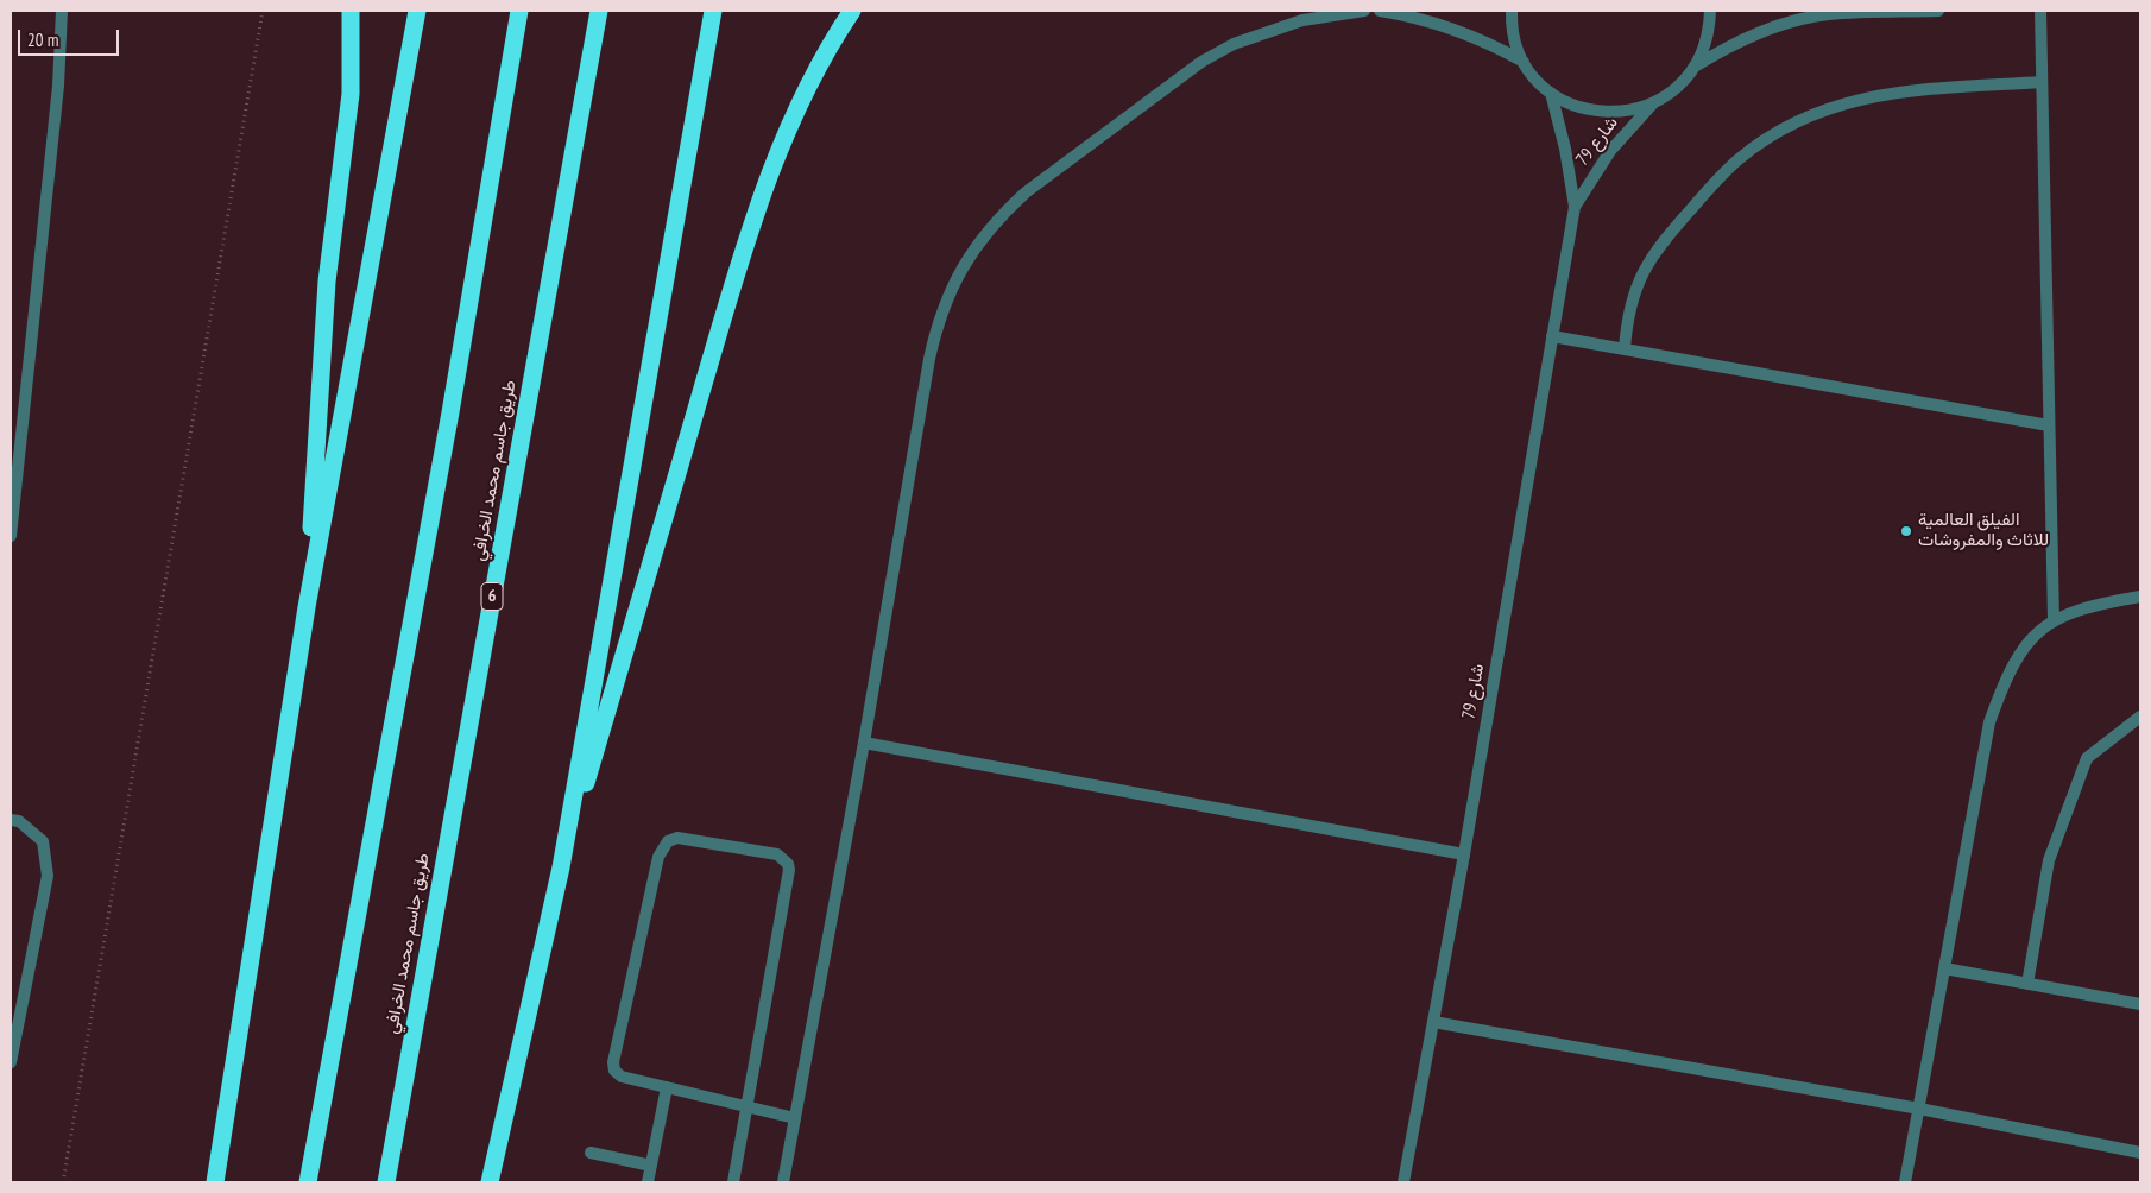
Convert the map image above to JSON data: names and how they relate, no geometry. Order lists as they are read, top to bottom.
{
  "streets": {
    "highway": ["طريق جاسم محمد الخرافي", "6"],
    "street": ["شارع 79"]
  },
  "places": ["الفيلق العالمية للاثاث والمفروشات"],
  "scale_bar": "20 m"
}
